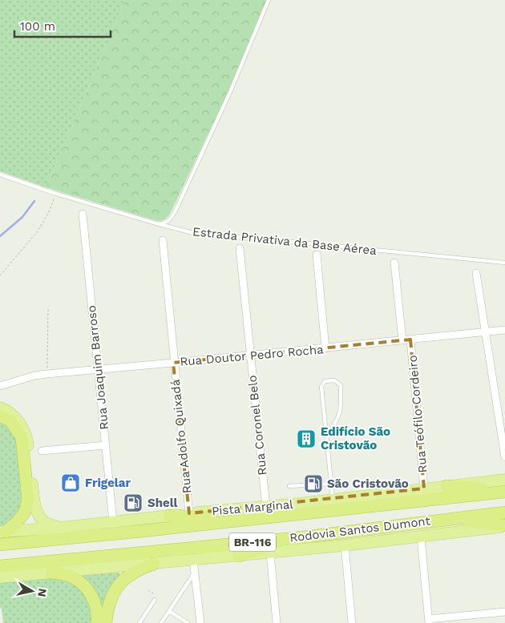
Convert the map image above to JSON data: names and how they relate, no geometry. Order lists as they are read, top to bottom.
{
  "streets": {
    "highway": ["Rodovia Santos Dumont", "BR-116"],
    "main road": ["Pista Marginal"],
    "street": [
      "Rua Doutor Pedro Rocha",
      "Rua Joaquim Barroso",
      "Rua Teófilo Cordeiro",
      "Rua Coronel Belo",
      "Rua Adolfo Quixadá"
    ],
    "lane": ["Estrada Privativa da Base Aérea"]
  },
  "crossings": [
    ["Rua Doutor Pedro Rocha", "Rua Joaquim Barroso"],
    ["Rua Doutor Pedro Rocha", "Rua Teófilo Cordeiro"],
    ["Rua Doutor Pedro Rocha", "Rua Coronel Belo"],
    ["Rua Doutor Pedro Rocha", "Rua Adolfo Quixadá"],
    ["Rua Joaquim Barroso", "Pista Marginal"],
    ["Rua Teófilo Cordeiro", "Pista Marginal"],
    ["Rua Coronel Belo", "Pista Marginal"],
    ["Rua Adolfo Quixadá", "Pista Marginal"]
  ],
  "places": {
    "building": ["Edifício São Cristovão"],
    "shop": ["Frigelar"],
    "fuel station": ["São Cristovão", "Shell"]
  },
  "scale_bar": "100 m",
  "north": "right"
}
